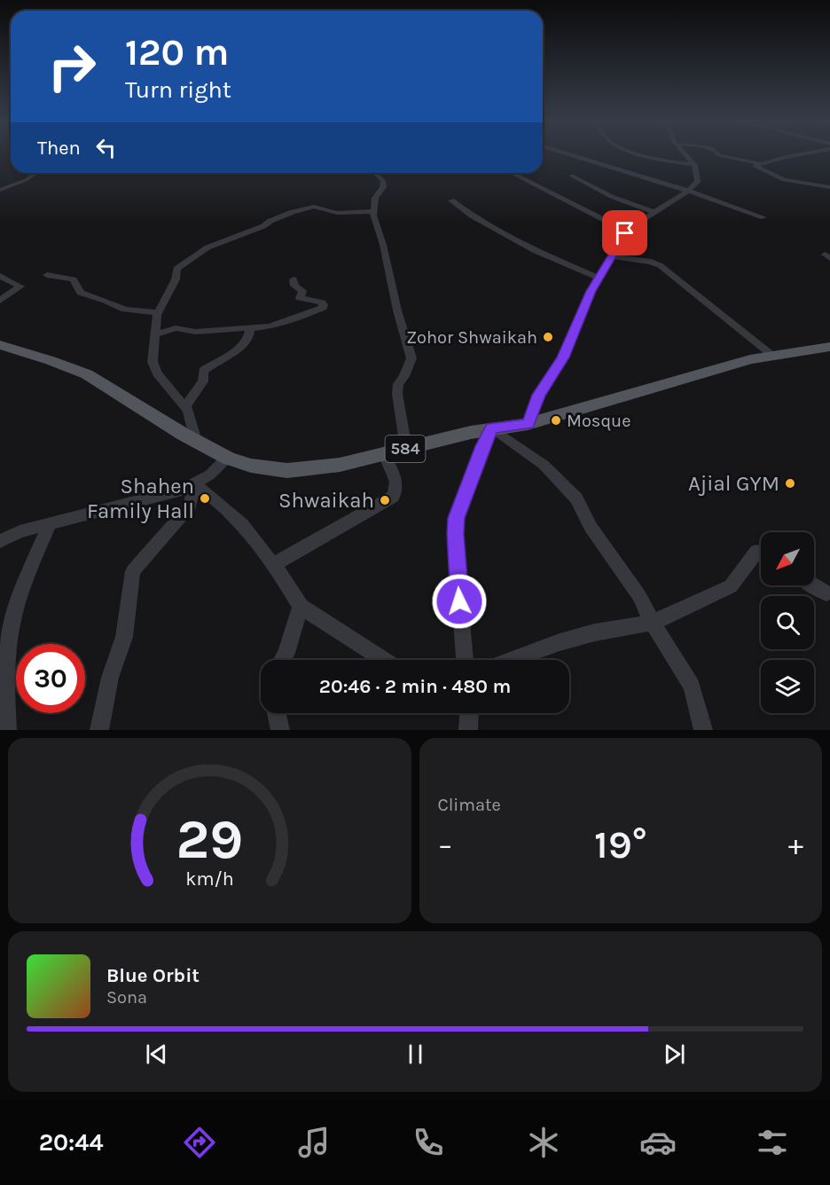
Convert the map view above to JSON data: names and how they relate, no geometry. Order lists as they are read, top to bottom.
{
  "streets": {
    "main road": ["584"]
  },
  "places": [
    "Zohor Shwaikah",
    "Mosque",
    "Ajial GYM",
    "Shahen Family Hall",
    "Shwaikah"
  ],
  "north": "bottom left",
  "page": {
    "turn": ["120 m", "Turn right"],
    "then": "Then",
    "limit": "30",
    "trip": "20:46 · 2 min · 480 m",
    "tile": "Climate",
    "heat": ["−", "19°", "+"],
    "song": ["Blue Orbit", "Sona"],
    "tabs": "20:44",
    "gauge": ["29", "km/h"]
  }
}
